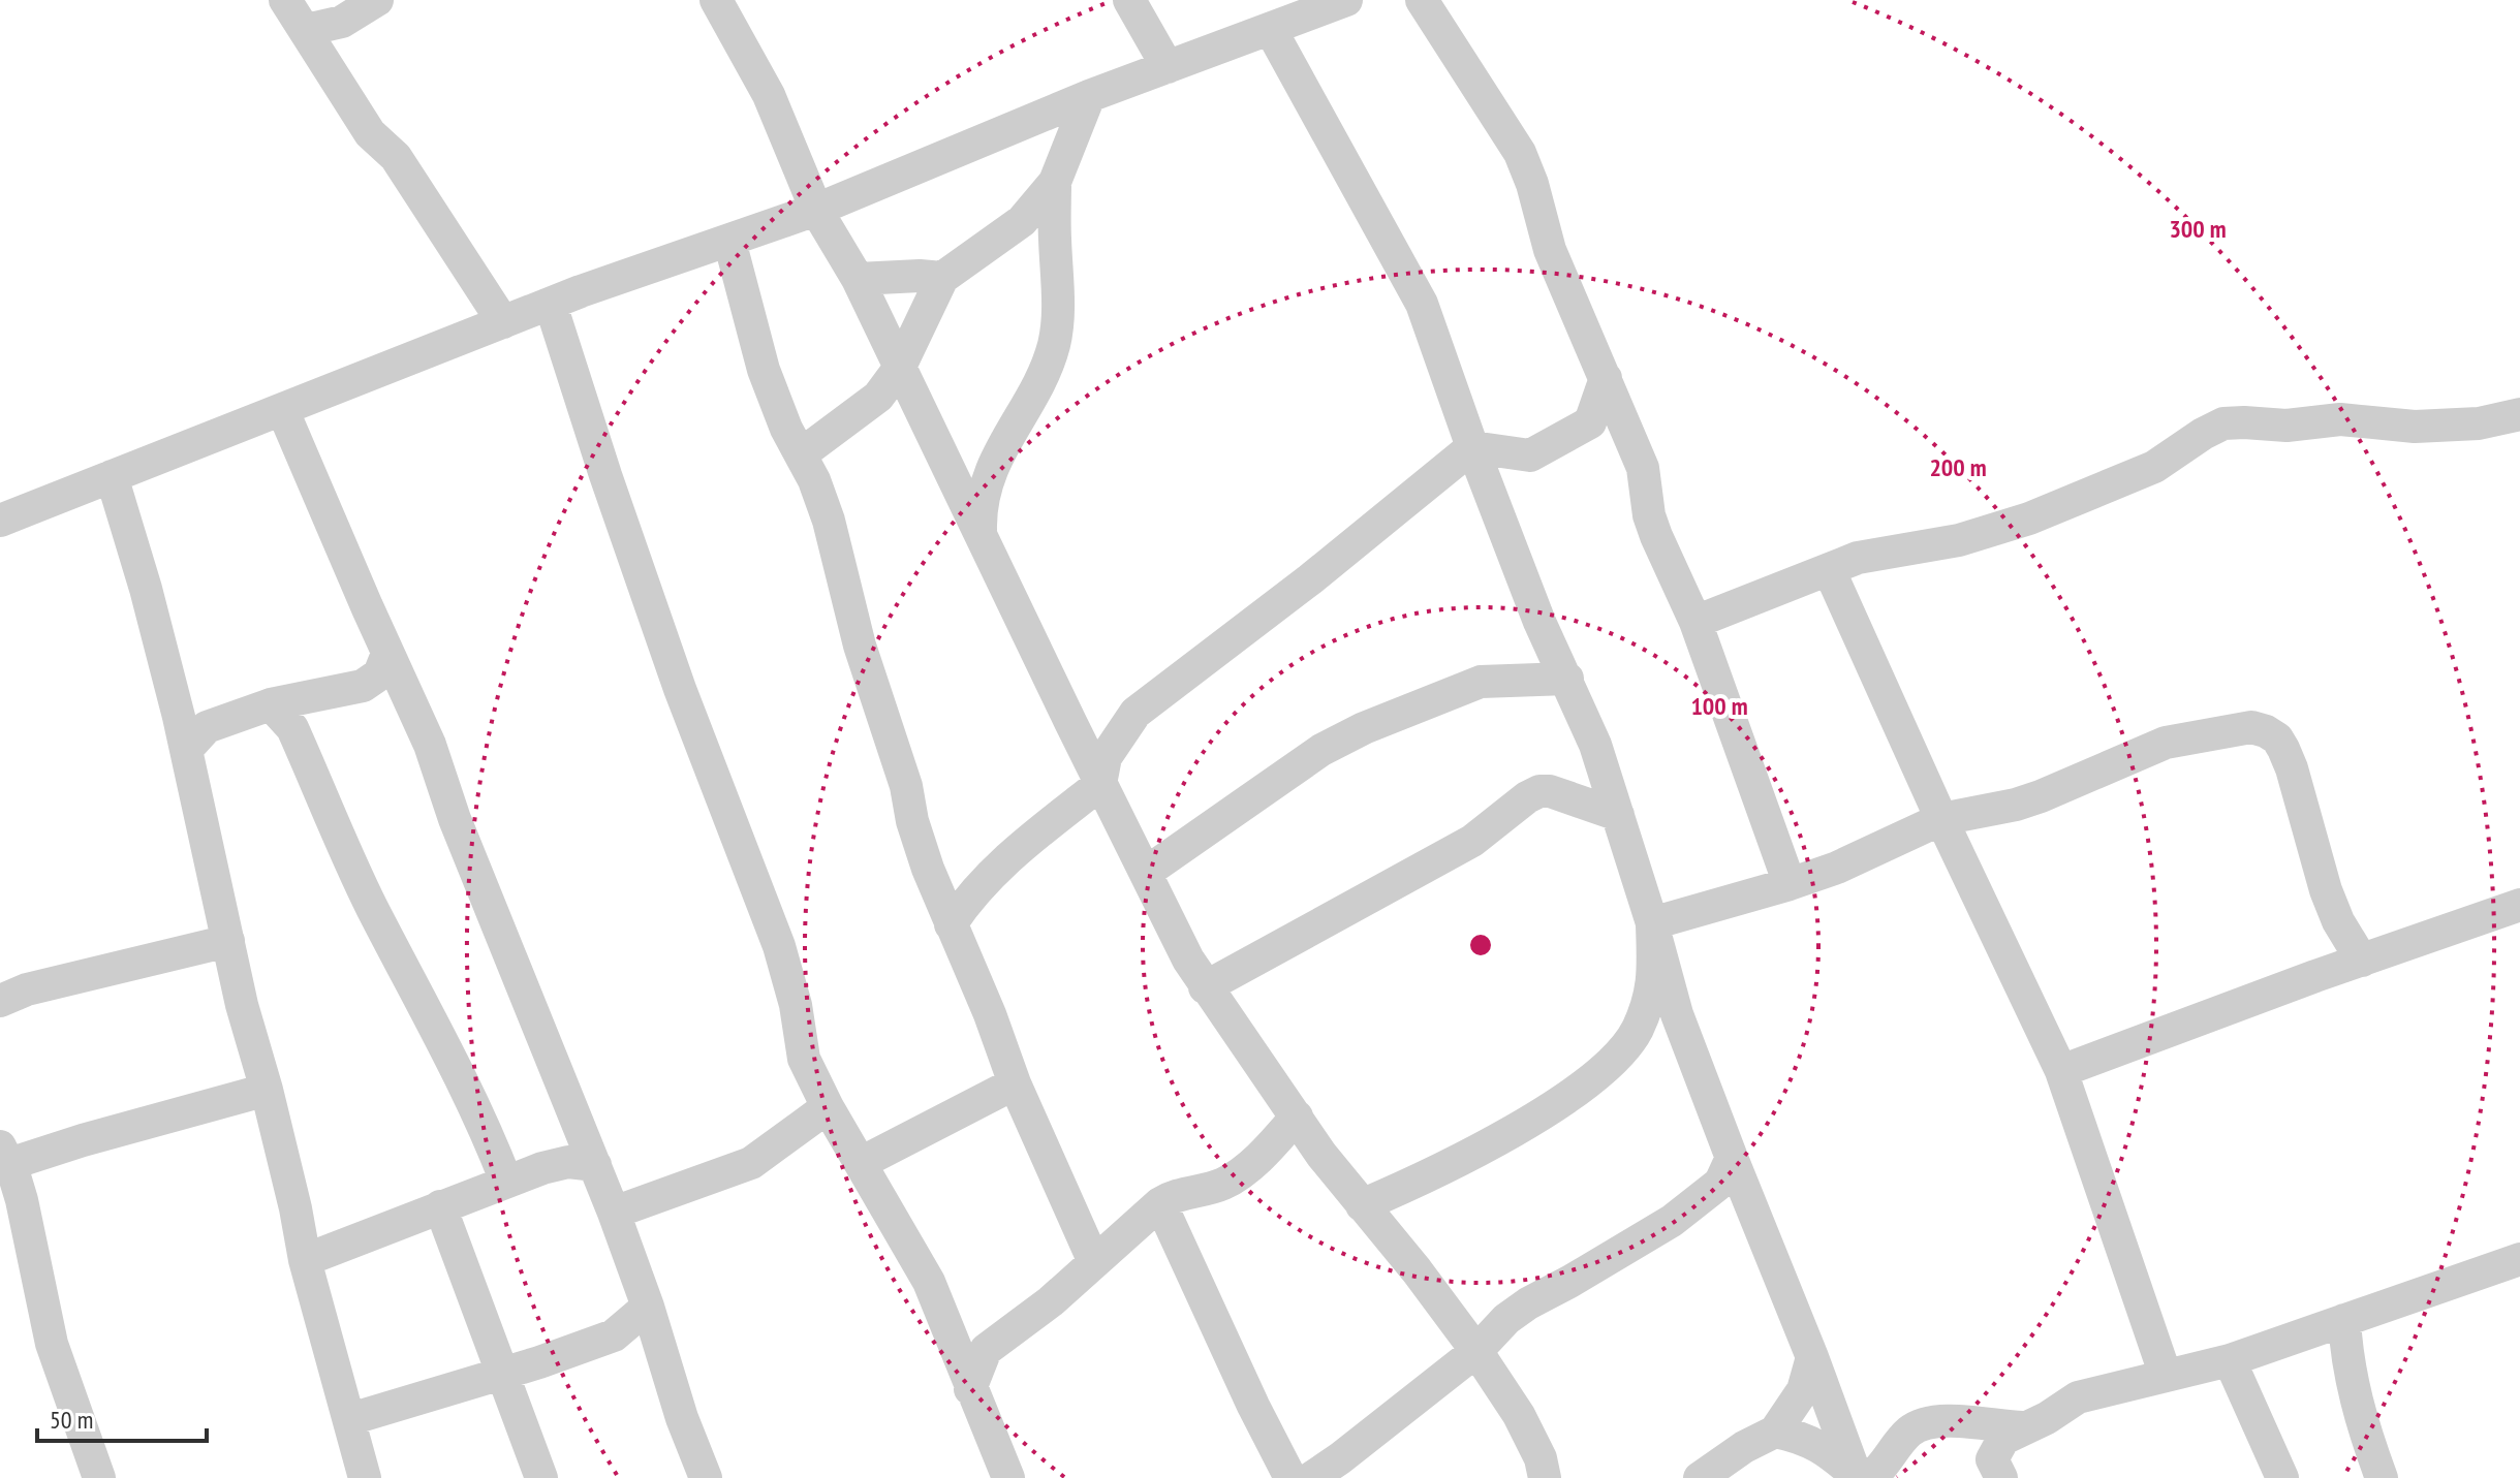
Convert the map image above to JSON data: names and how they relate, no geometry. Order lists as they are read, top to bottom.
{
  "scale_bar": "50 m",
  "rings": ["300 m", "200 m", "100 m"]
}
